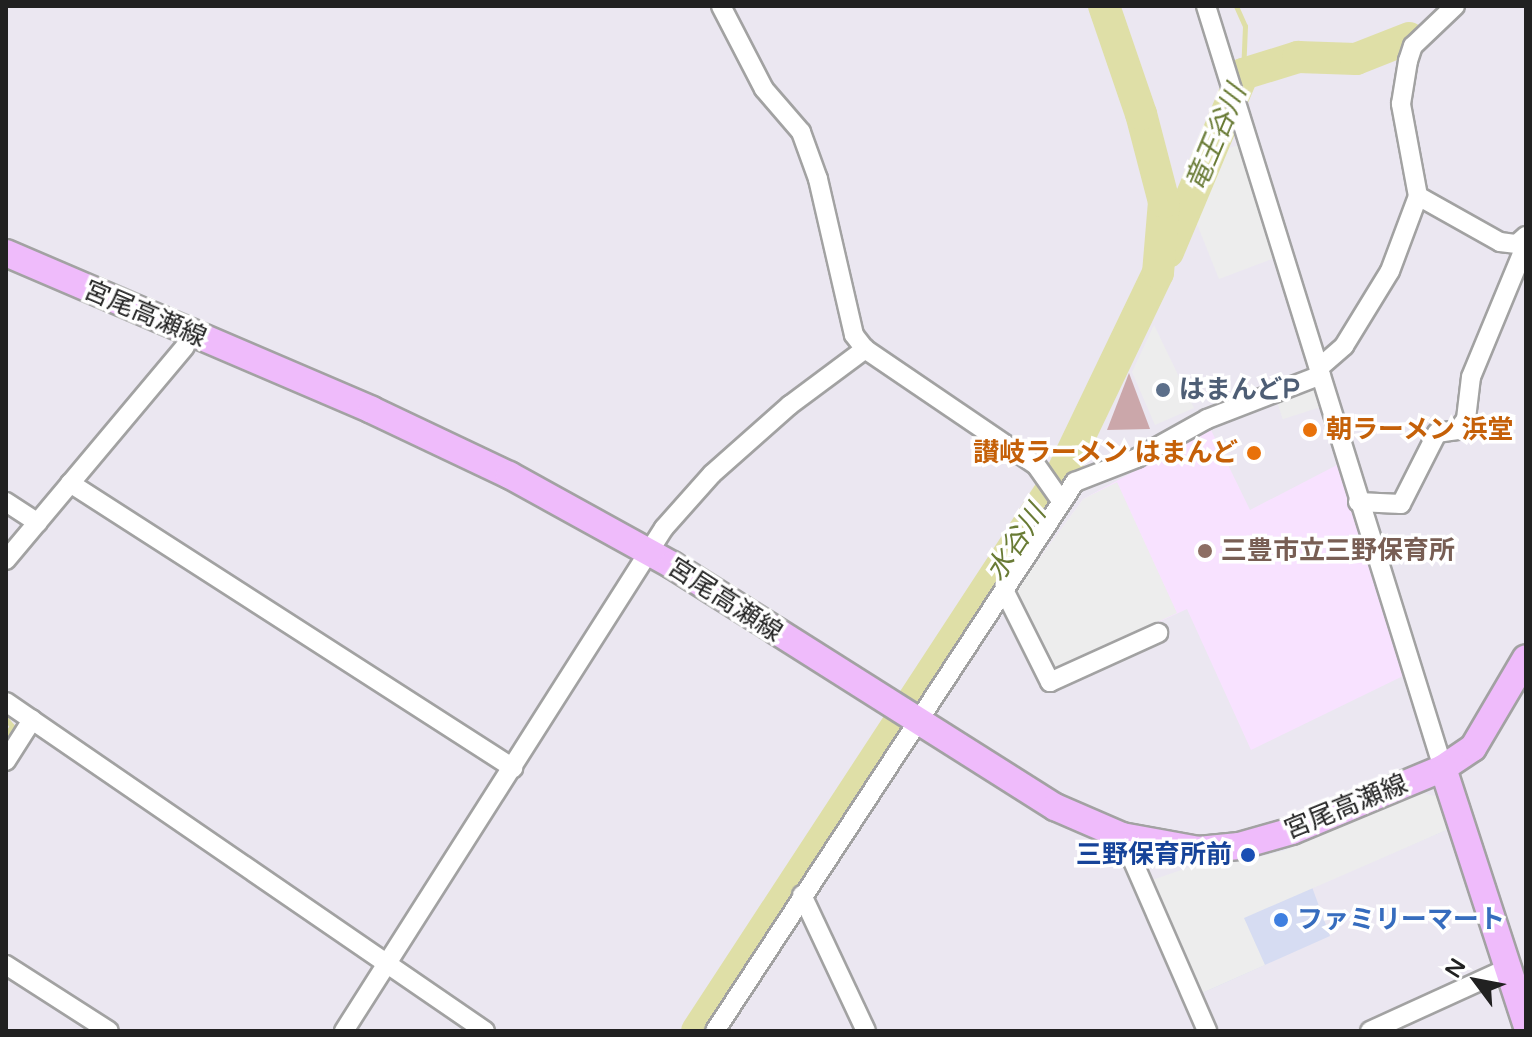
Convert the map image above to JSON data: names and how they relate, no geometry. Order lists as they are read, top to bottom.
{
  "streets": {
    "main road": ["宮尾高瀬線"]
  },
  "water": ["竜王谷川", "水谷川"],
  "places": [
    "はまんどP",
    "朝ラーメン 浜堂",
    "讃岐ラーメン はまんど",
    "三豊市立三野保育所",
    "三野保育所前",
    "ファミリーマート"
  ],
  "north": "top left"
}
